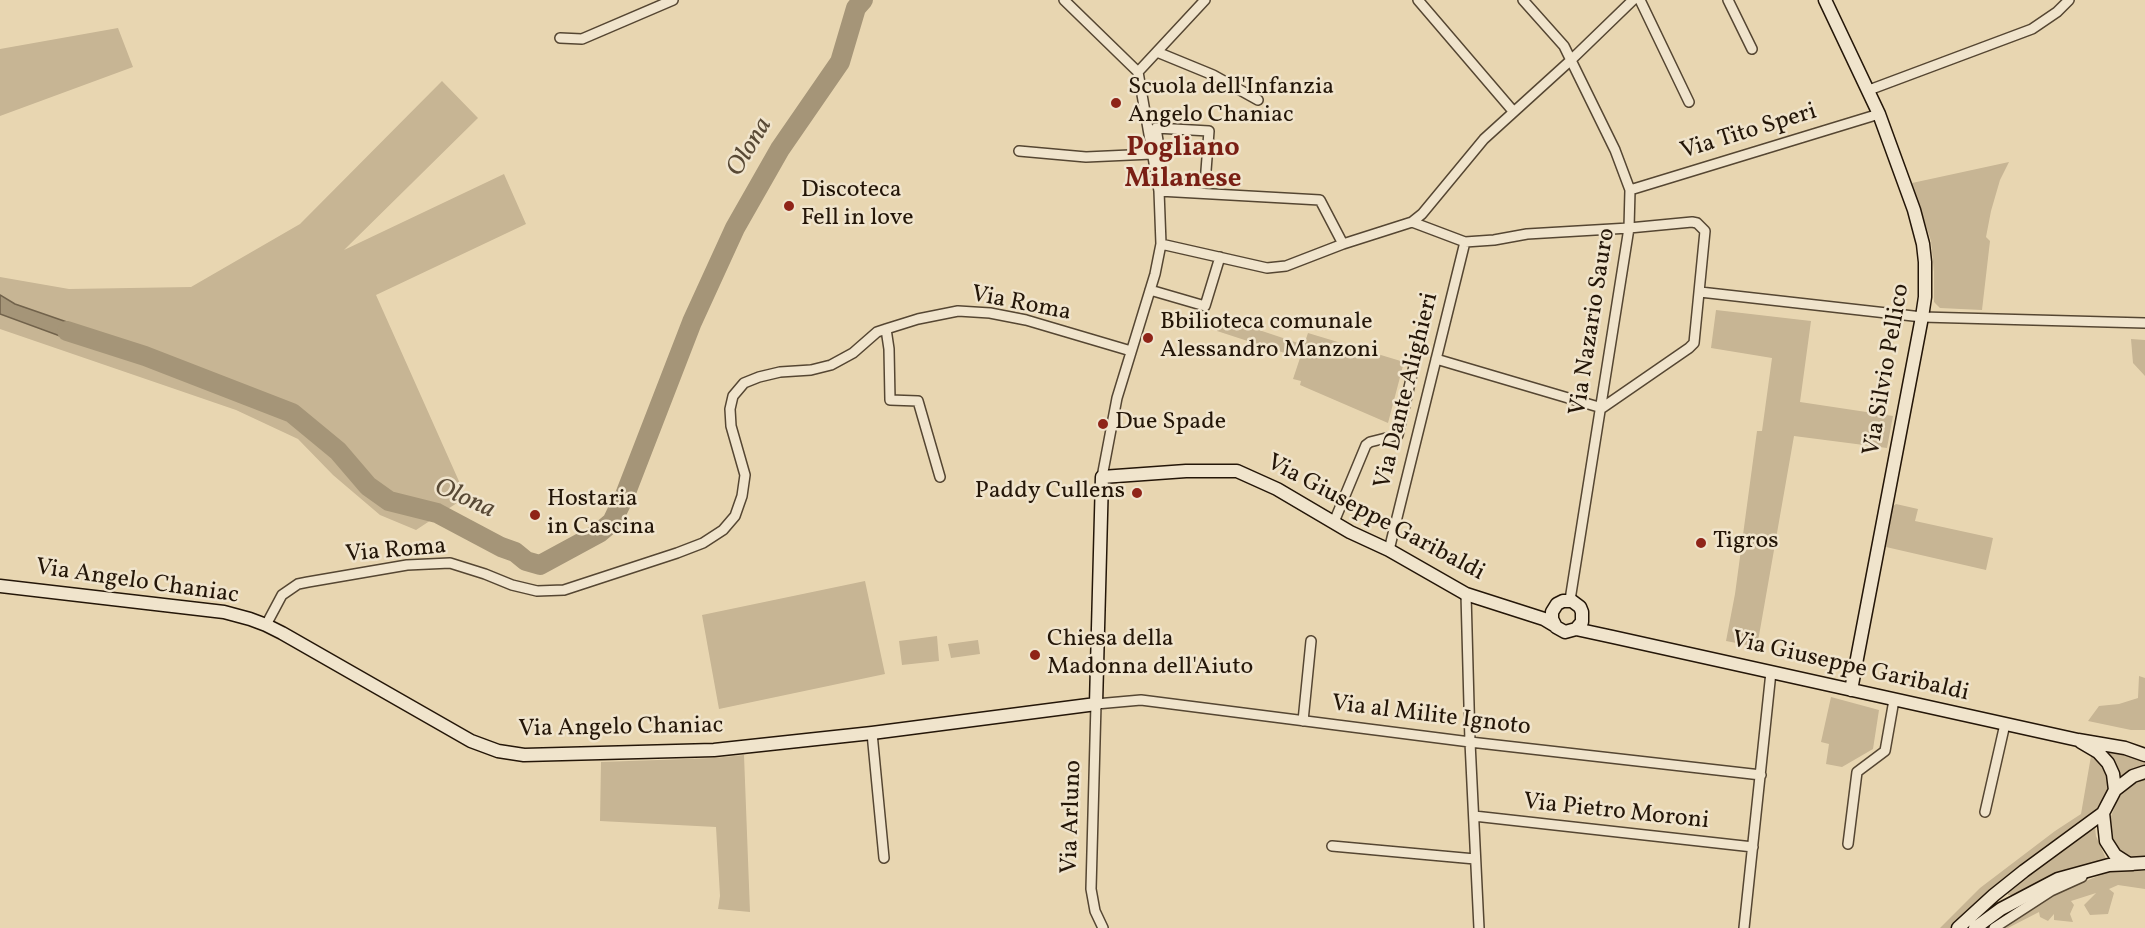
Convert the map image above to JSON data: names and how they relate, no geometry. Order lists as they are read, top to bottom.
{
  "streets": {
    "street": [
      "Via Tito Speri",
      "Via Roma",
      "Via Nazario Sauro",
      "Via Silvio Pellico",
      "Via Dante Alighieri",
      "Via Giuseppe Garibaldi",
      "Via Angelo Chaniac",
      "Via al Milite Ignoto",
      "Via Pietro Moroni",
      "Via Arluno"
    ]
  },
  "crossings": [
    ["Via Tito Speri", "Via Nazario Sauro"],
    ["Via Tito Speri", "Via Silvio Pellico"],
    ["Via Roma", "Via Angelo Chaniac"],
    ["Via Nazario Sauro", "Via Giuseppe Garibaldi"],
    ["Via Silvio Pellico", "Via Giuseppe Garibaldi"],
    ["Via Dante Alighieri", "Via Giuseppe Garibaldi"],
    ["Via Angelo Chaniac", "Via al Milite Ignoto"],
    ["Via Angelo Chaniac", "Via Arluno"],
    ["Via al Milite Ignoto", "Via Arluno"]
  ],
  "districts": ["Pogliano Milanese"],
  "water": ["Olona"],
  "places": [
    "Scuola dell'Infanzia Angelo Chaniac",
    "Discoteca Fell in love",
    "Bbilioteca comunale Alessandro Manzoni",
    "Due Spade",
    "Paddy Cullens",
    "Hostaria in Cascina",
    "Tigros",
    "Chiesa della Madonna dell'Aiuto"
  ]
}
